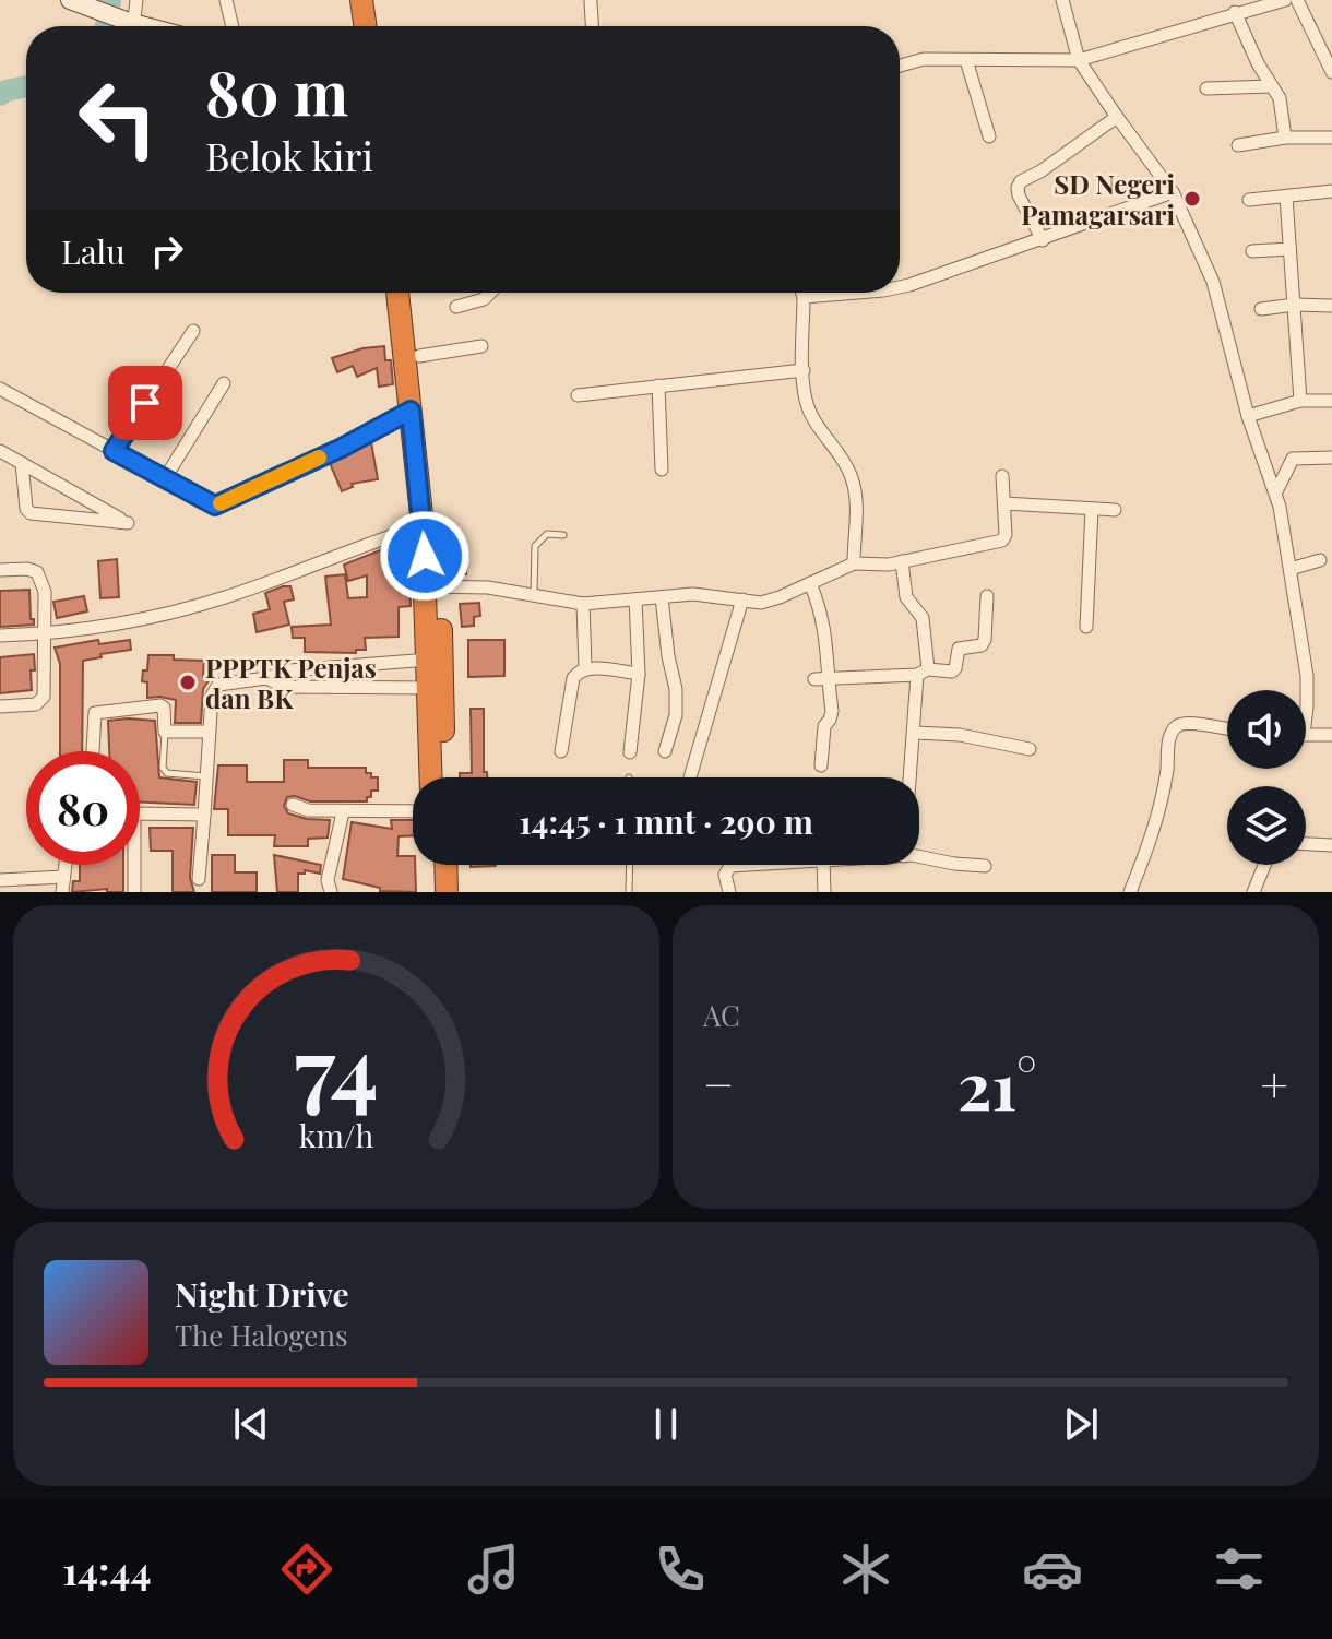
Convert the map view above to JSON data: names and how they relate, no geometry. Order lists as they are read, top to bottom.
{
  "places": ["SD Negeri Pamagarsari", "PPPTK Penjas dan BK"],
  "page": {
    "turn": ["80 m", "Belok kiri"],
    "then": "Lalu",
    "limit": "80",
    "trip": "14:45 · 1 mnt · 290 m",
    "tile": "AC",
    "heat": ["−", "21°", "+"],
    "song": ["Night Drive", "The Halogens"],
    "tabs": "14:44",
    "gauge": ["74", "km/h"]
  }
}
